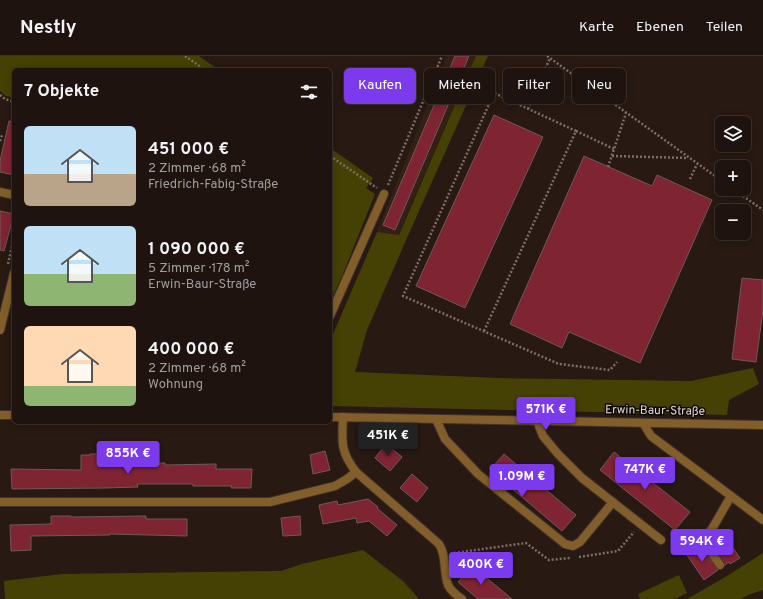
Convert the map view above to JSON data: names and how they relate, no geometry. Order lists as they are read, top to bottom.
{
  "streets": {
    "street": ["Erwin-Baur-Straße"]
  },
  "page": {
    "header": "Nestly",
    "nav": ["Karte", "Ebenen", "Teilen"],
    "chip": [
      "Kaufen",
      "Mieten",
      "Filter",
      "Neu"
    ],
    "heading": "7 Objekte",
    "map_buttons": ["+", "−"],
    "list": [
      {
        "name": "451 000 €",
        "note": "2 Zimmer · 68 m² · Friedrich-Fabig-Straße"
      },
      {
        "name": "1 090 000 €",
        "note": "5 Zimmer · 178 m² · Erwin-Baur-Straße"
      },
      {
        "name": "400 000 €",
        "note": "2 Zimmer · 68 m² · Wohnung"
      }
    ],
    "price": [
      "571K €",
      "451K €",
      "855K €",
      "747K €",
      "1.09M €",
      "594K €",
      "400K €"
    ]
  }
}
